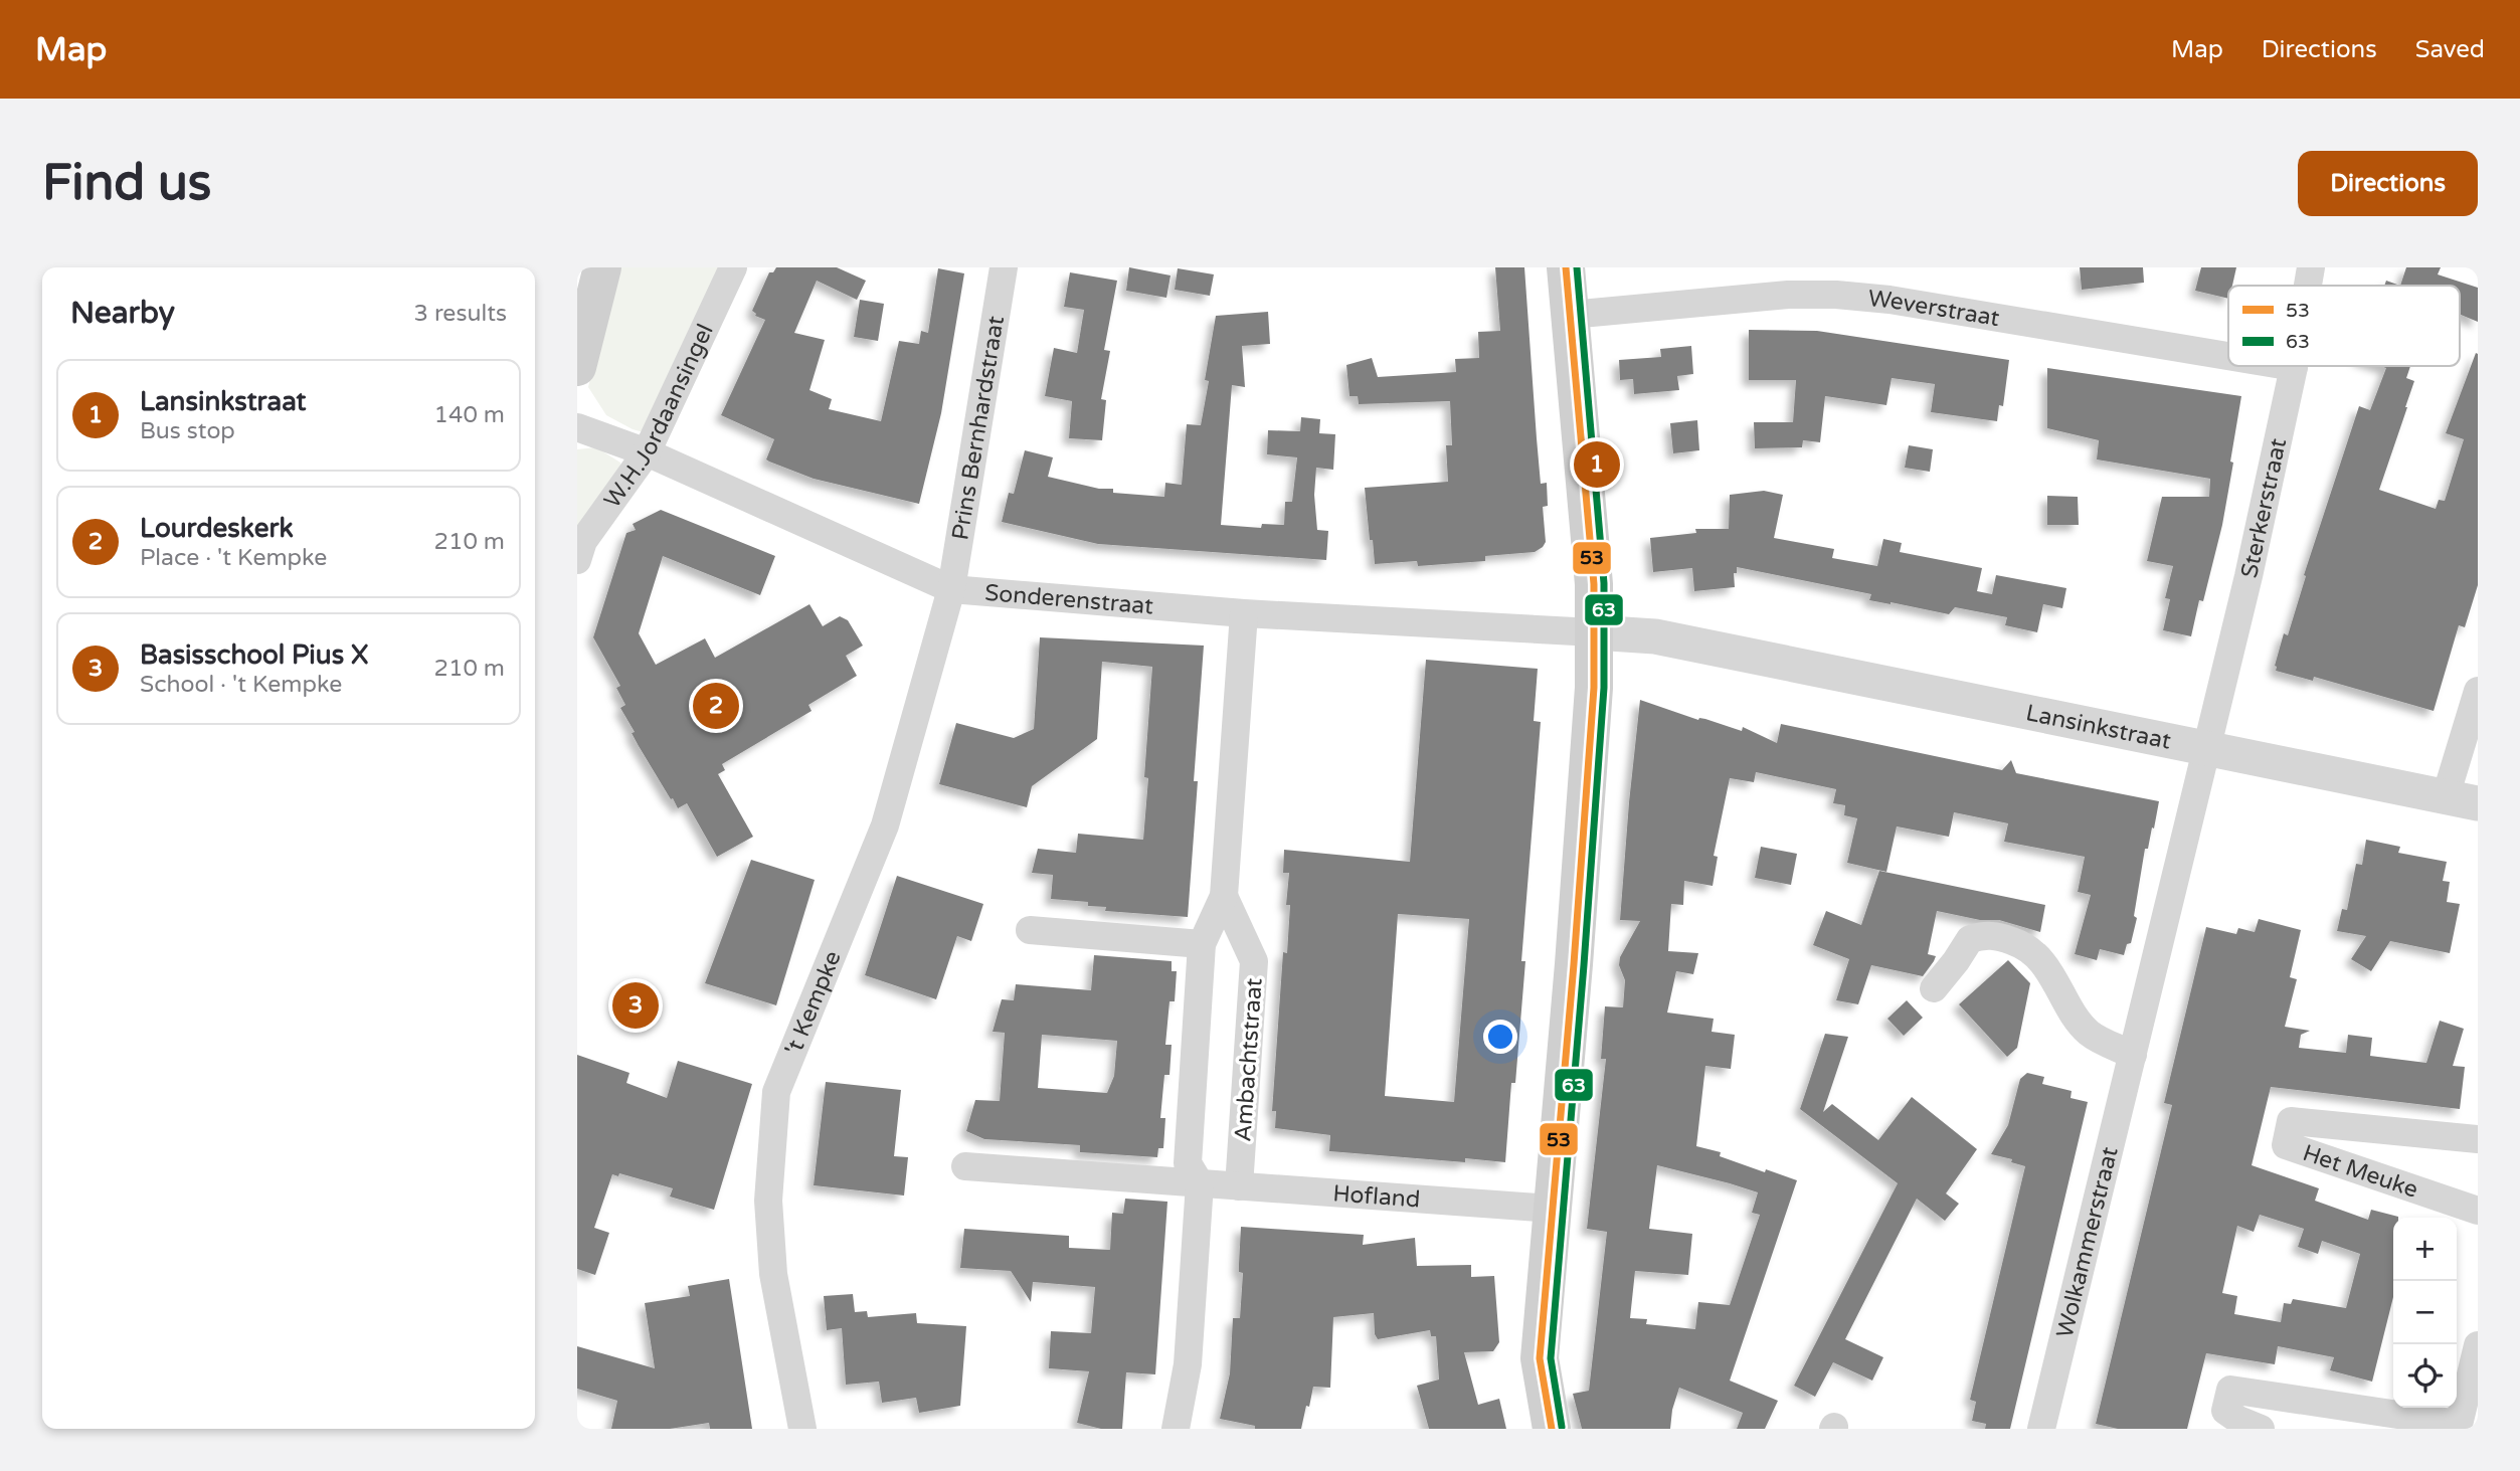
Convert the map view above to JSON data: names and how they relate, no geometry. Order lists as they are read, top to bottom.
{
  "streets": {
    "street": [
      "Weverstraat",
      "W.H.Jordaansingel",
      "Prins Bernhardstraat",
      "Sterkerstraat",
      "Sonderenstraat",
      "Lansinkstraat",
      "'t Kempke",
      "Ambachtstraat",
      "Het Meuke",
      "Hofland",
      "Wolkammerstraat"
    ]
  },
  "crossings": [
    ["Weverstraat", "Sterkerstraat"],
    ["W.H.Jordaansingel", "Sonderenstraat"],
    ["Prins Bernhardstraat", "Sonderenstraat"],
    ["Prins Bernhardstraat", "'t Kempke"],
    ["Sterkerstraat", "Lansinkstraat"],
    ["Sterkerstraat", "Wolkammerstraat"],
    ["Sonderenstraat", "Lansinkstraat"],
    ["Sonderenstraat", "'t Kempke"],
    ["Sonderenstraat", "Ambachtstraat"],
    ["Lansinkstraat", "Wolkammerstraat"],
    ["Ambachtstraat", "Hofland"]
  ],
  "lines": ["transit line 53", "transit line 63"],
  "legend": ["53", "63"],
  "page": {
    "header": "Map",
    "nav": ["Map", "Directions", "Saved"],
    "buttons": "Directions",
    "title": "Find us",
    "heading": ["Nearby", "3 results"],
    "list": [
      {
        "mark": "1",
        "name": "Lansinkstraat",
        "note": "Bus stop",
        "value": "140 m"
      },
      {
        "mark": "2",
        "name": "Lourdeskerk",
        "note": "Place · 't Kempke",
        "value": "210 m"
      },
      {
        "mark": "3",
        "name": "Basisschool Pius X",
        "note": "School · 't Kempke",
        "value": "210 m"
      }
    ],
    "pins": ["1", "2", "3"],
    "map_buttons": ["+", "−"]
  }
}
